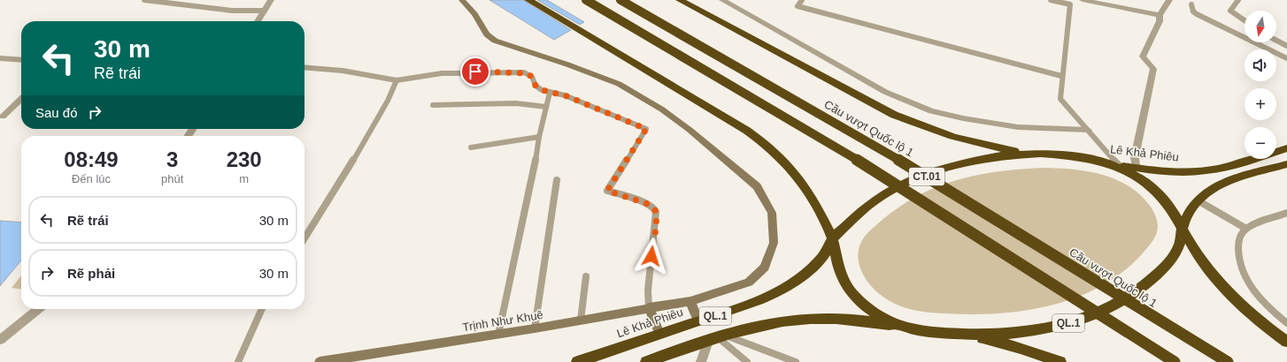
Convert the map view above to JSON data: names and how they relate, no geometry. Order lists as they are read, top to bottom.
{
  "streets": {
    "highway": [
      "Cầu vượt Quốc lộ 1",
      "Lê Khả Phiêu",
      "CT.01",
      "QL.1"
    ],
    "street": ["Trịnh Như Khuê"]
  },
  "crossings": [
    ["Lê Khả Phiêu", "QL.1"]
  ],
  "north": "bottom",
  "page": {
    "map_buttons": ["+", "−"],
    "turn": ["30 m", "Rẽ trái"],
    "then": "Sau đó",
    "eta": [
      "08:49",
      "Đến lúc",
      "3",
      "phút",
      "230",
      "m"
    ],
    "list": [
      {
        "name": "Rẽ trái",
        "value": "30 m"
      },
      {
        "name": "Rẽ phải",
        "value": "30 m"
      }
    ]
  }
}
